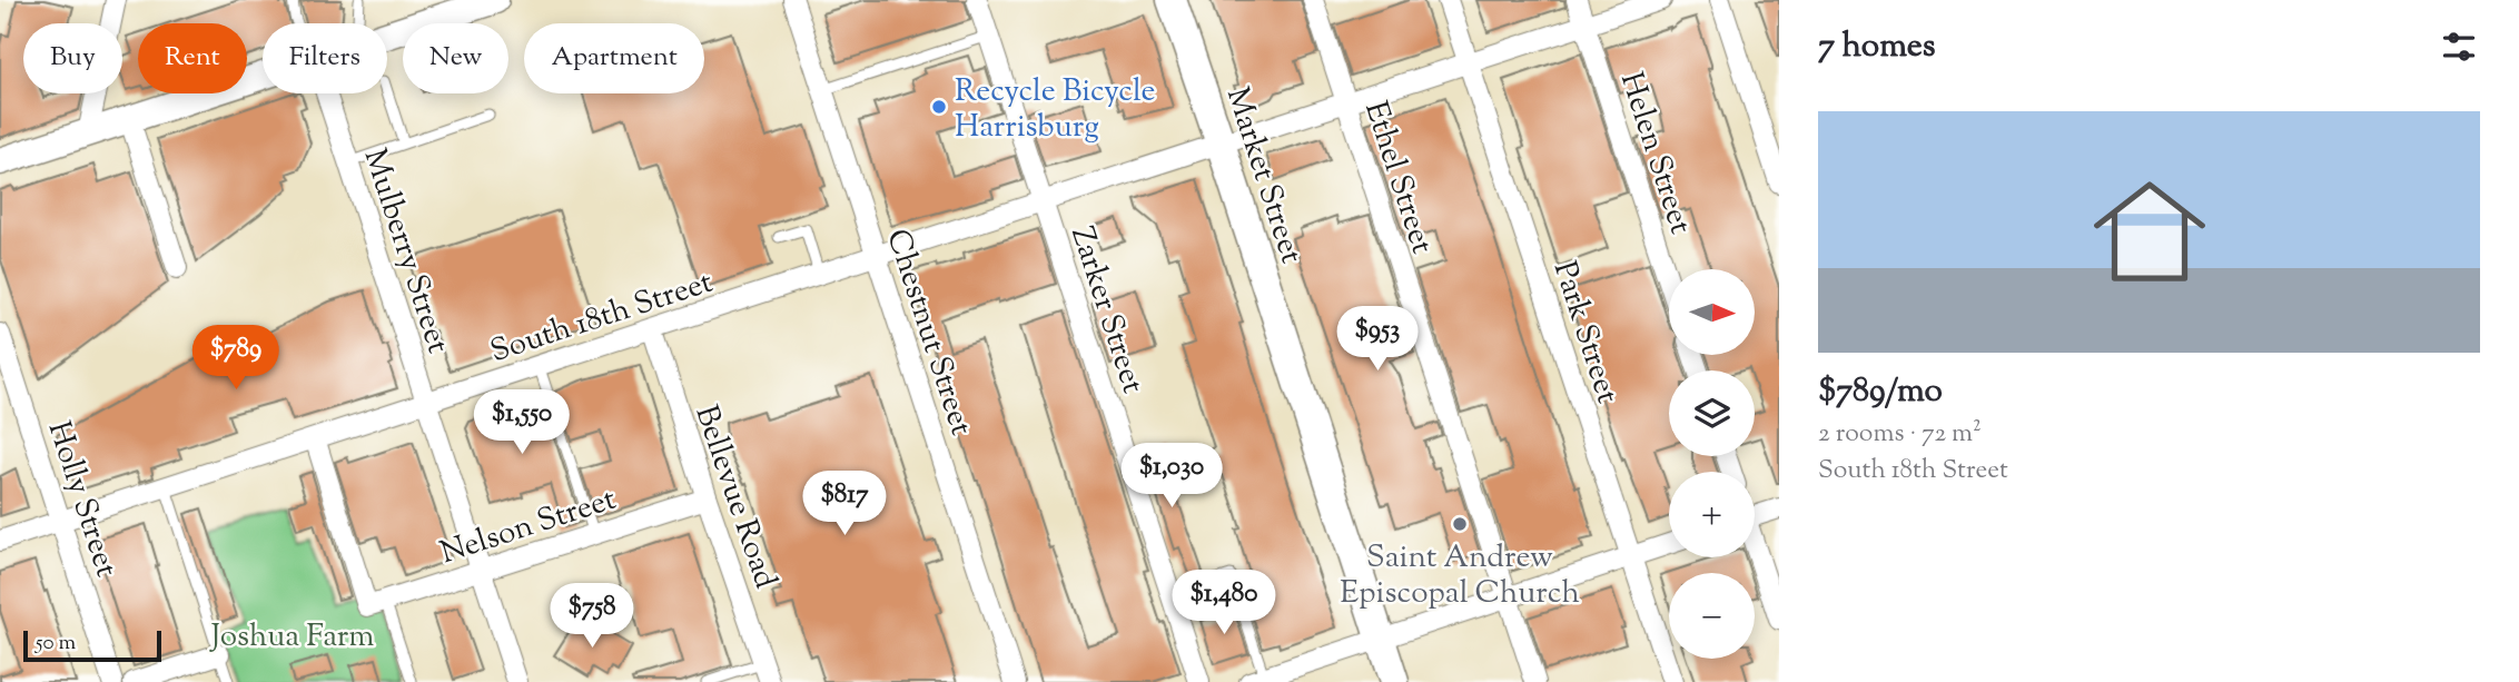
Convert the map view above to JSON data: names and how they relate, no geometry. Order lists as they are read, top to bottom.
{
  "streets": {
    "main road": ["Market Street"],
    "street": [
      "Helen Street",
      "Ethel Street",
      "Mulberry Street",
      "Zarker Street",
      "South 18th Street",
      "Chestnut Street",
      "Park Street",
      "Bellevue Road",
      "Holly Street",
      "Nelson Street"
    ]
  },
  "crossings": [
    ["Helen Street", "South 18th Street"],
    ["Market Street", "South 18th Street"],
    ["Ethel Street", "South 18th Street"],
    ["Mulberry Street", "South 18th Street"],
    ["Mulberry Street", "Nelson Street"],
    ["Zarker Street", "South 18th Street"],
    ["South 18th Street", "Chestnut Street"],
    ["South 18th Street", "Park Street"],
    ["South 18th Street", "Bellevue Road"],
    ["South 18th Street", "Holly Street"],
    ["Bellevue Road", "Nelson Street"]
  ],
  "parks": ["Joshua Farm"],
  "places": ["Recycle Bicycle Harrisburg", "Saint Andrew Episcopal Church"],
  "scale_bar": "50 m",
  "north": "right",
  "page": {
    "heading": "7 homes",
    "chip": [
      "Buy",
      "Rent",
      "Filters",
      "New",
      "Apartment"
    ],
    "list": [
      {
        "name": "$789/mo",
        "note": "2 rooms · 72 m² · South 18th Street"
      }
    ],
    "map_buttons": ["+", "−"],
    "price": [
      "$953",
      "$789",
      "$1,550",
      "$1,030",
      "$817",
      "$1,480",
      "$758"
    ],
    "scale": "50 m"
  }
}
